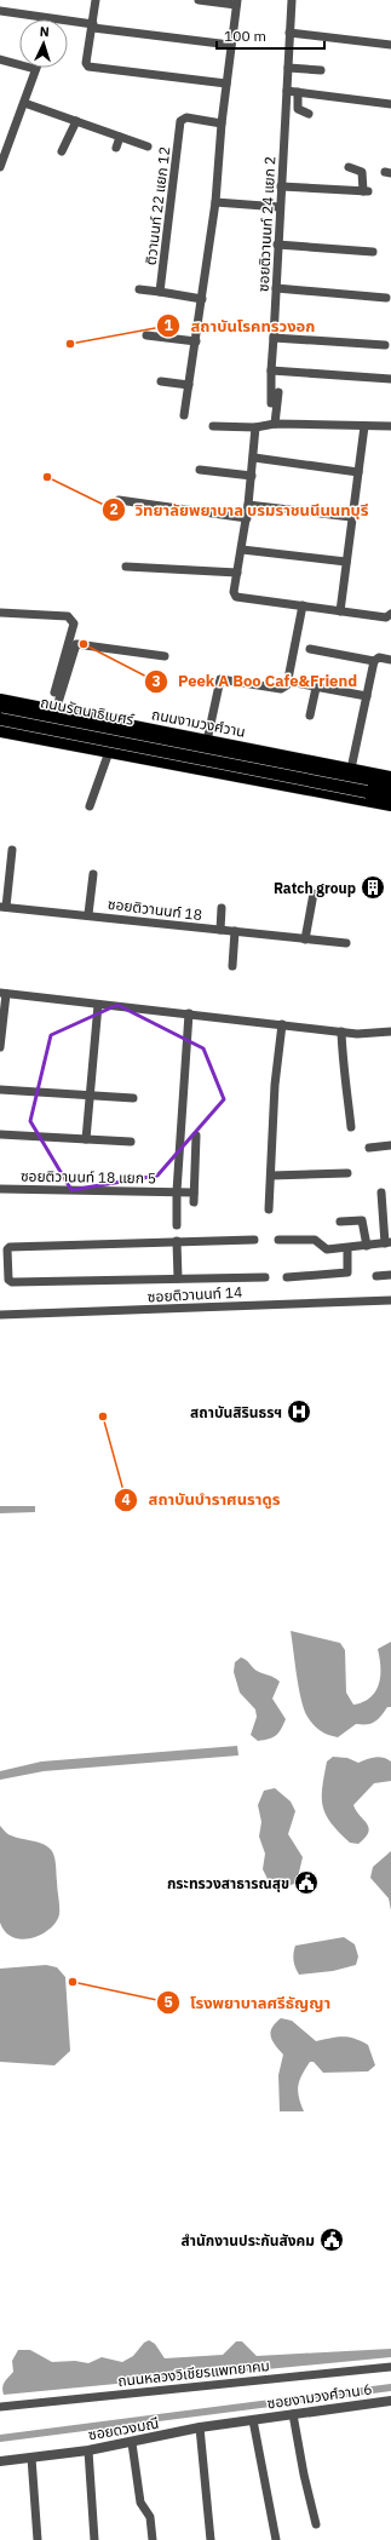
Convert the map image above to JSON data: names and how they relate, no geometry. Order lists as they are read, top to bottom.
{
  "streets": {
    "main road": ["ถนนรัตนาธิเบศร์", "ถนนงามวงศ์วาน"],
    "street": [
      "ติวานนท์ 22 แยก 12",
      "ซอยติวานนท์ 24 แยก 2",
      "ซอยติวานนท์ 18",
      "ซอยติวานนท์ 18 แยก 5",
      "ซอยติวานนท์ 14",
      "ถนนหลวงวิเชียรแพทยาคม",
      "ซอยงามวงศ์วาน 6",
      "ซอยดวงมณี"
    ]
  },
  "crossings": [
    ["ซอยงามวงศ์วาน 6", "ซอยดวงมณี"]
  ],
  "places": {
    "other": [
      "สถาบันโรคทรวงอก",
      "วิทยาลัยพยาบาล บรมราชนนีนนทบุรี",
      "Peek A Boo Cafe&Friend",
      "สถาบันบำราศนราดูร",
      "โรงพยาบาลศรีธัญญา"
    ],
    "building": ["Ratch group"],
    "hospital": ["สถาบันสิรินธรฯ"],
    "public building": ["กระทรวงสาธารณสุข", "สำนักงานประกันสังคม"]
  },
  "scale_bar": "100 m",
  "north": "top"
}
